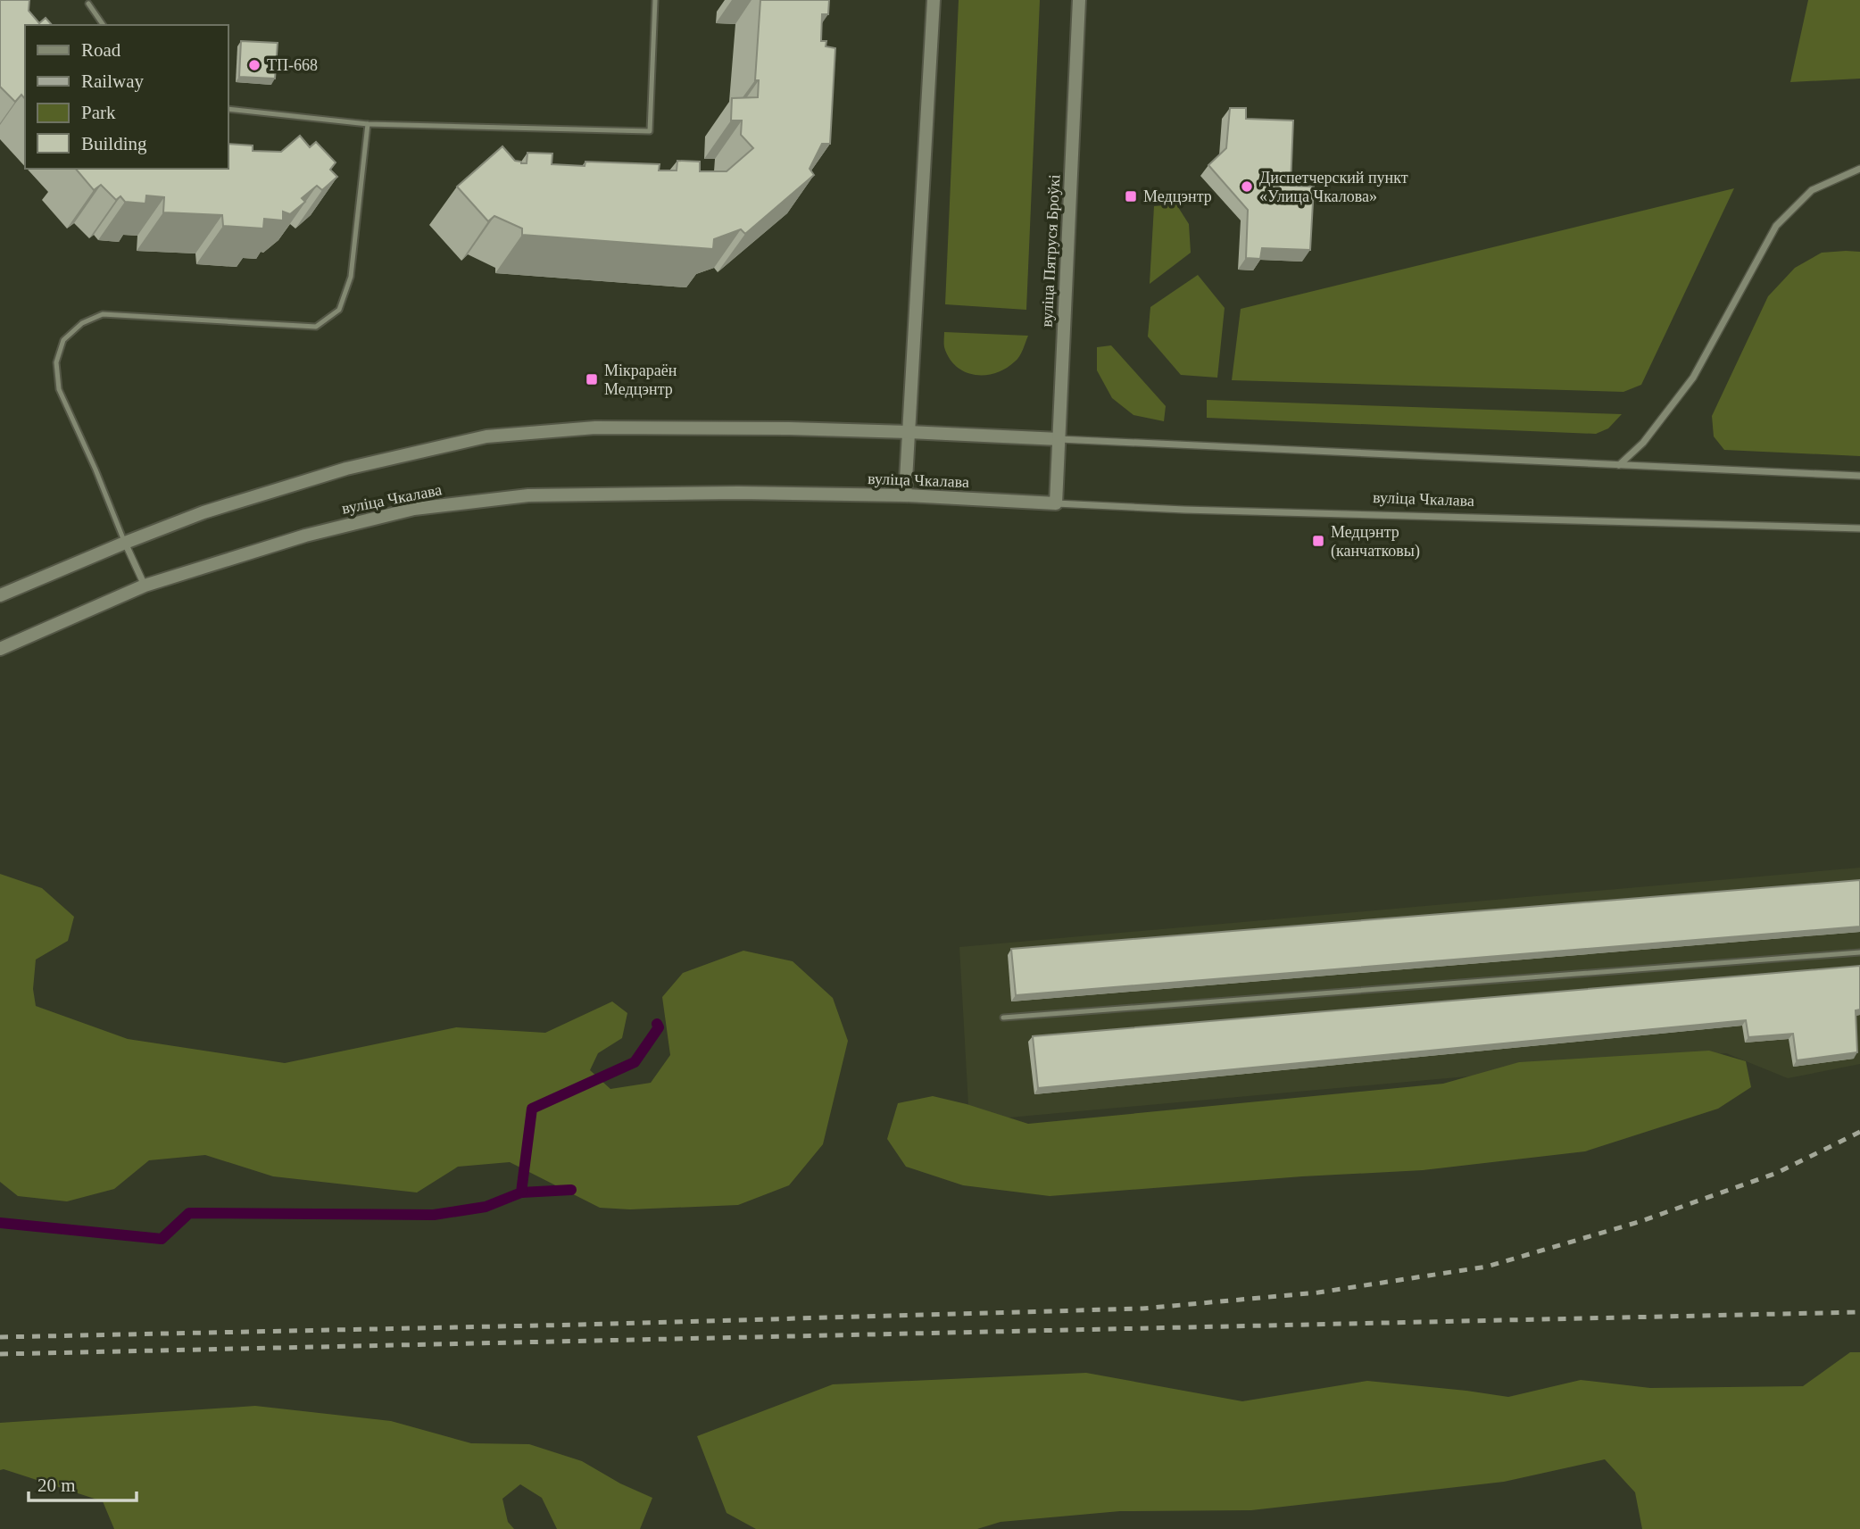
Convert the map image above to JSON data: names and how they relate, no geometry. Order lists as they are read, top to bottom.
{
  "streets": {
    "main road": ["вуліца Пятруся Броўкі", "вуліца Чкалава"]
  },
  "crossings": [
    ["вуліца Пятруся Броўкі", "вуліца Чкалава"]
  ],
  "places": {
    "other": ["ТП-668", "Диспетчерский пункт «Улица Чкалова»"],
    "transit": ["Медцэнтр", "Мікрараён Медцэнтр", "Медцэнтр (канчатковы)"]
  },
  "legend": [
    "Road",
    "Railway",
    "Park",
    "Building"
  ],
  "scale_bar": "20 m"
}
